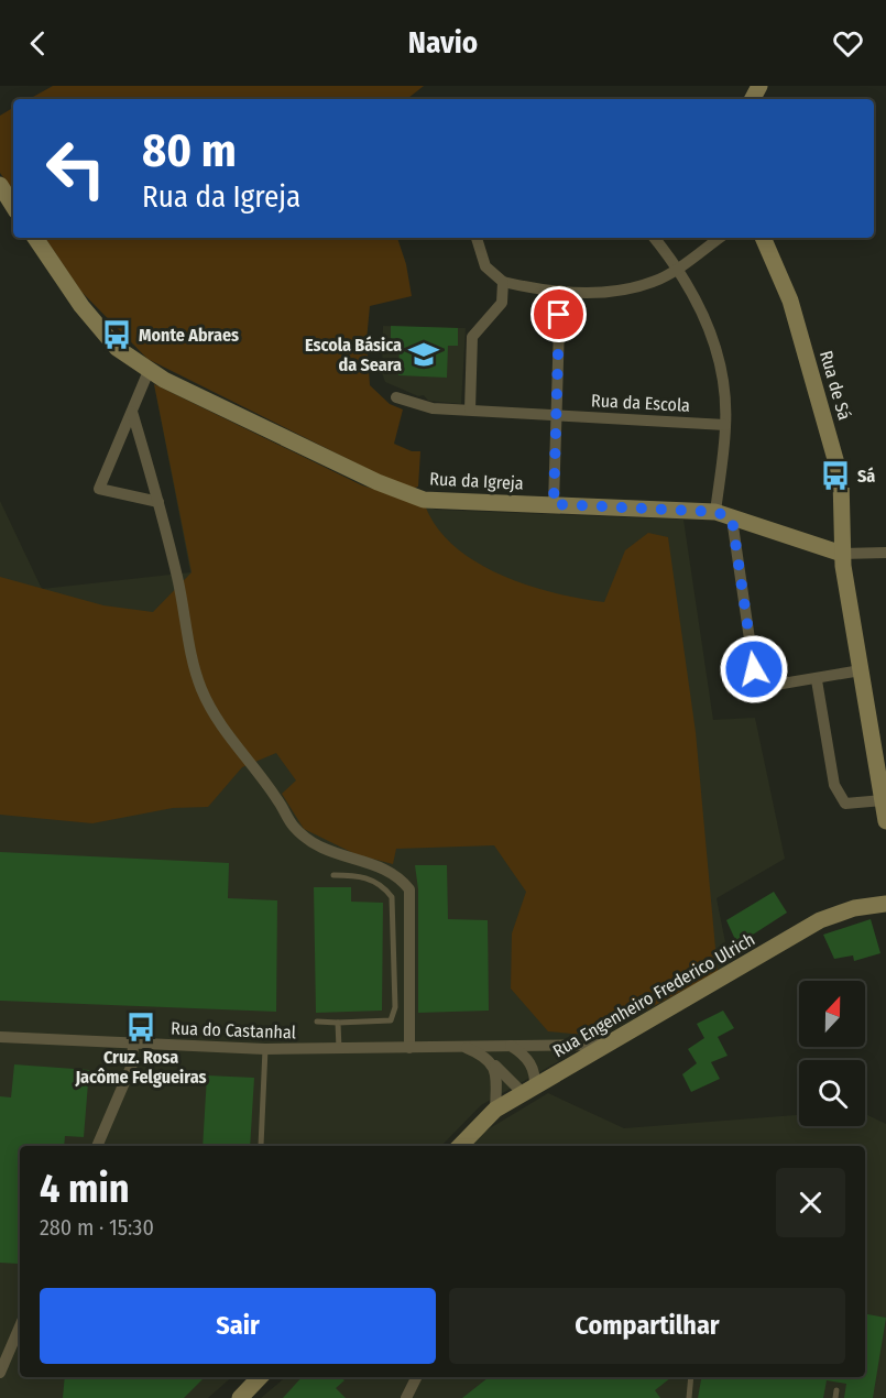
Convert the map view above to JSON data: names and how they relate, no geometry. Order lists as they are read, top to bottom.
{
  "streets": {
    "street": [
      "Rua de Sá",
      "Rua da Escola",
      "Rua da Igreja",
      "Rua Engenheiro Frederico Ulrich",
      "Rua do Castanhal"
    ]
  },
  "crossings": [
    ["Rua de Sá", "Rua da Igreja"],
    ["Rua Engenheiro Frederico Ulrich", "Rua do Castanhal"]
  ],
  "places": {
    "bus stop": ["Monte Abraes", "Sá", "Cruz. Rosa Jacôme Felgueiras"],
    "school or university": ["Escola Básica da Seara"]
  },
  "north": "top",
  "page": {
    "header": "Navio",
    "turn": ["80 m", "Rua da Igreja"],
    "heading": ["4 min", "280 m · 15:30"],
    "buttons": ["Sair", "Compartilhar"]
  }
}
